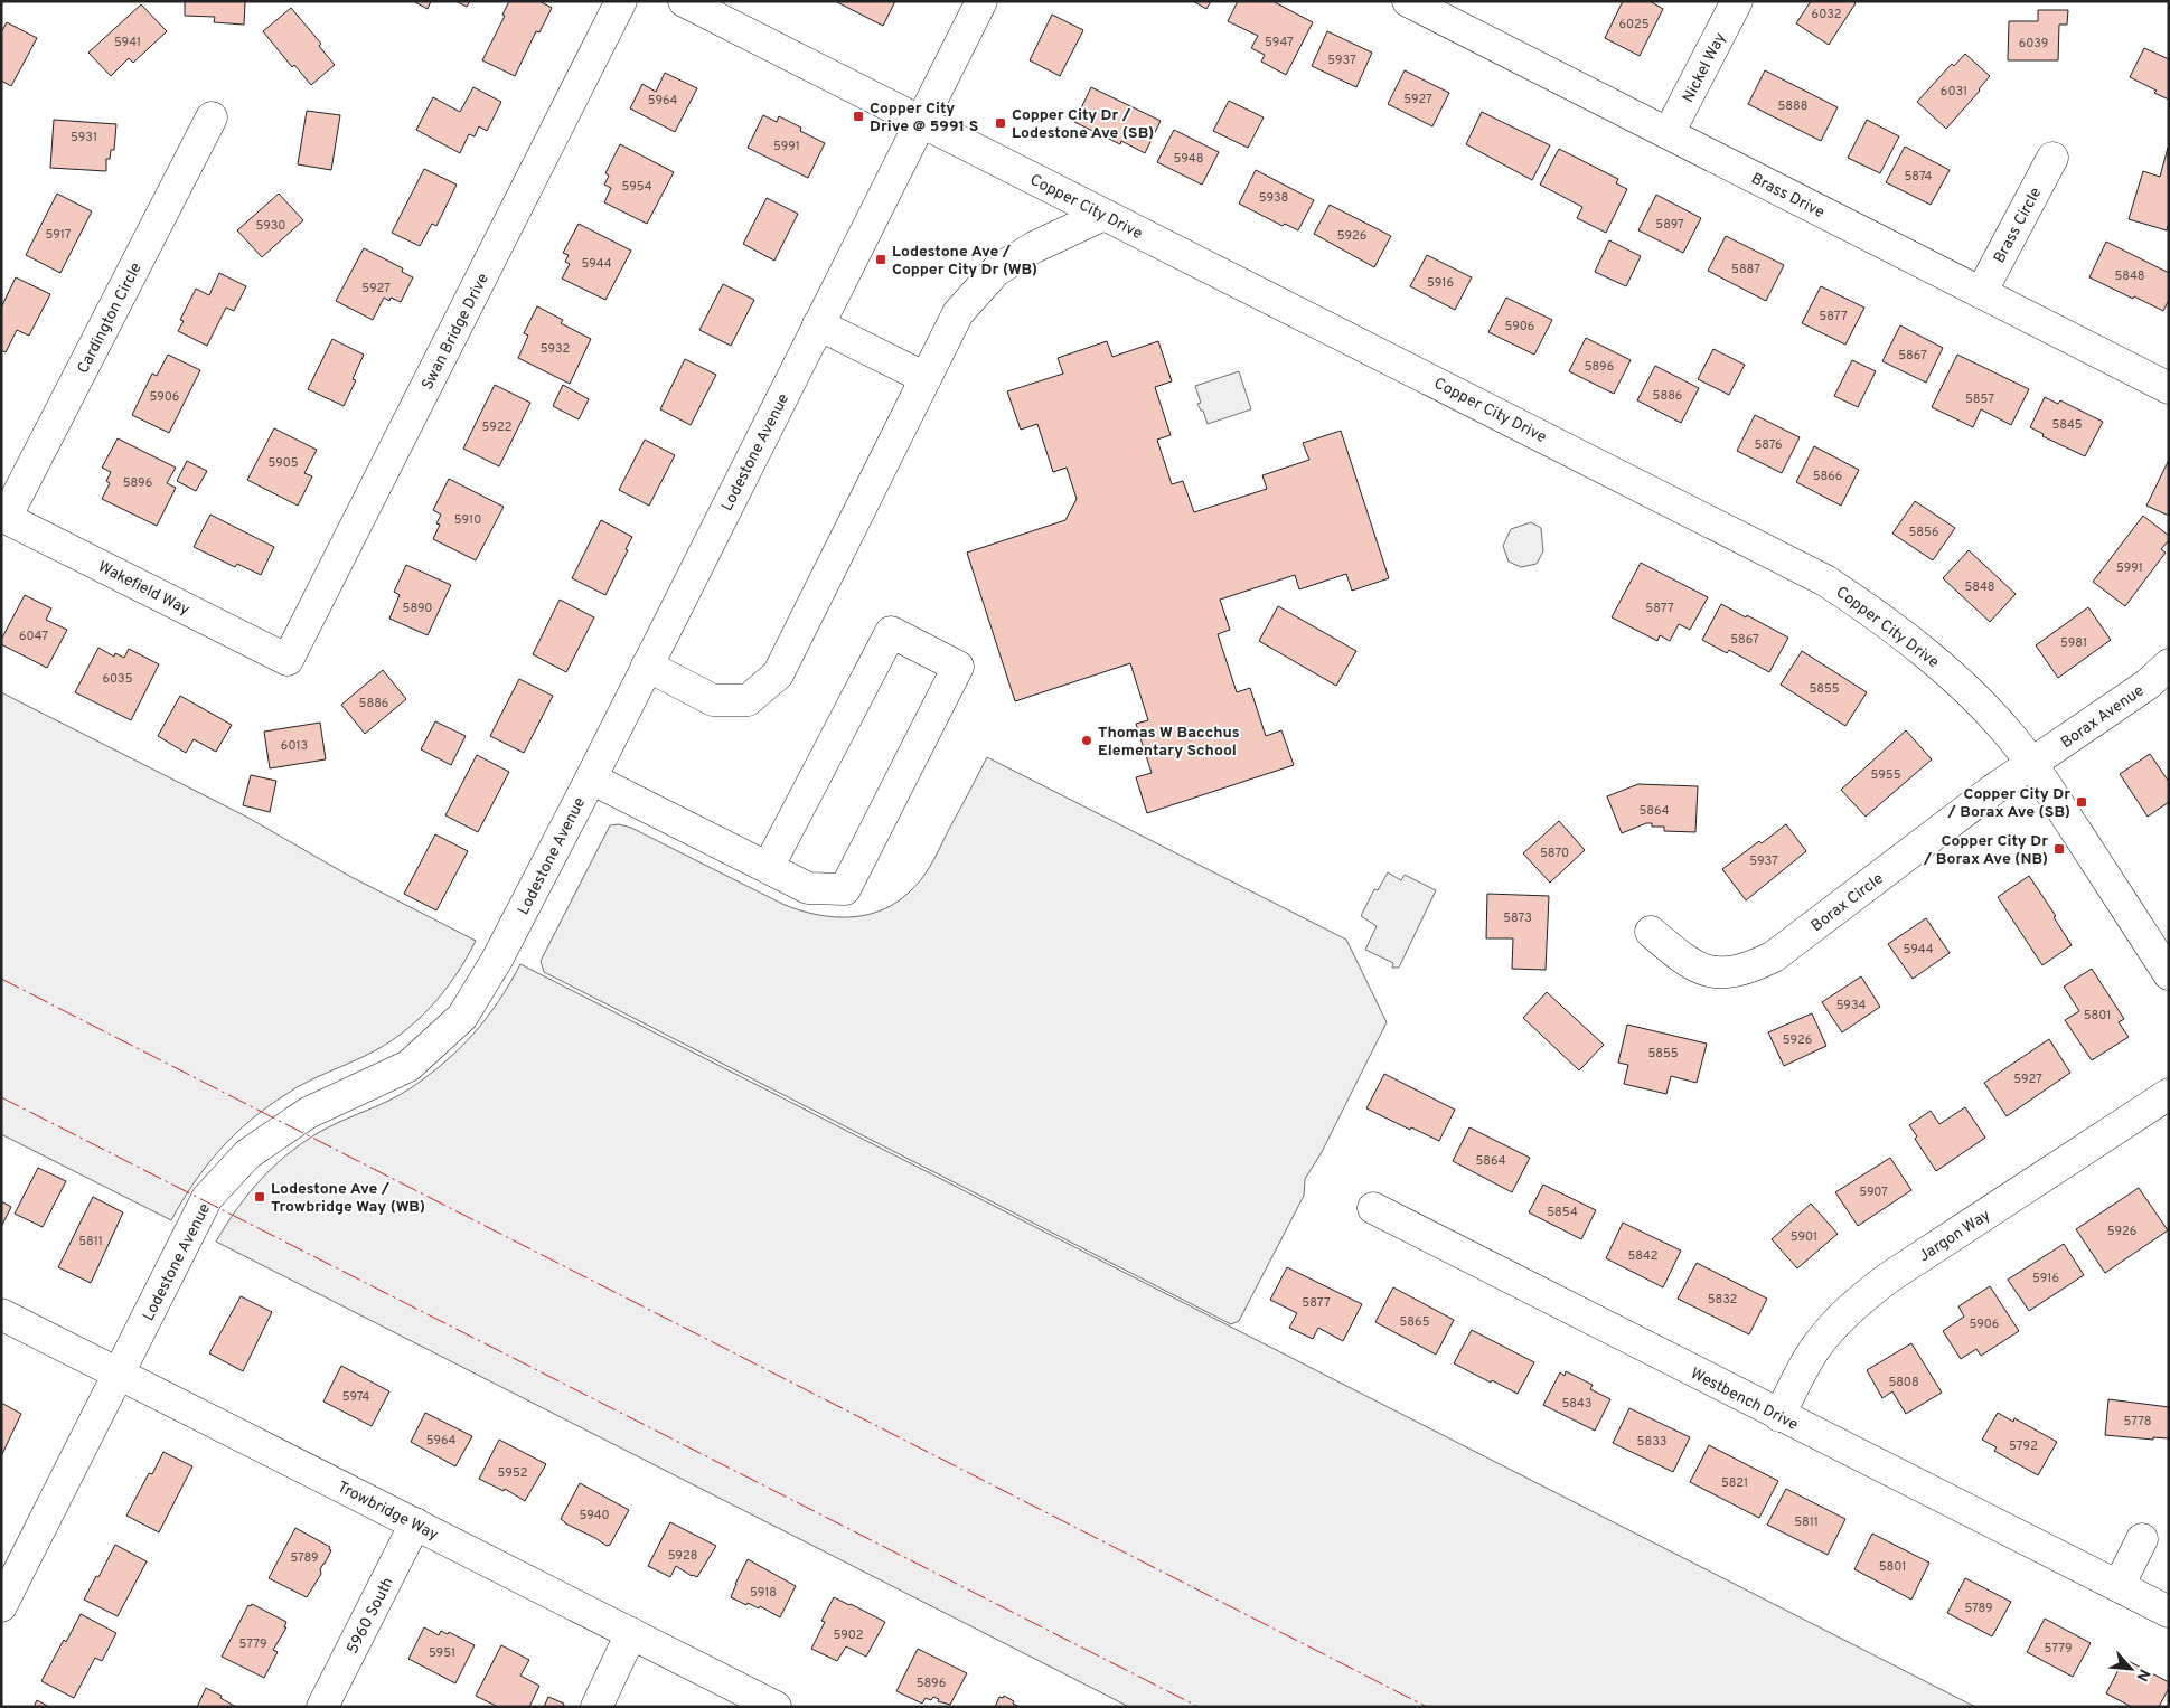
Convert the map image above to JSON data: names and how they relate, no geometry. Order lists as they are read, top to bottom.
{
  "streets": {
    "street": [
      "Nickel Way",
      "Brass Drive",
      "Copper City Drive",
      "Brass Circle",
      "Cardington Circle",
      "Swan Bridge Drive",
      "Lodestone Avenue",
      "Wakefield Way",
      "Borax Avenue",
      "Borax Circle",
      "Jargon Way",
      "Westbench Drive",
      "Trowbridge Way",
      "5960 South"
    ]
  },
  "crossings": [
    ["Nickel Way", "Brass Drive"],
    ["Brass Drive", "Brass Circle"],
    ["Copper City Drive", "Lodestone Avenue"],
    ["Copper City Drive", "Borax Avenue"],
    ["Copper City Drive", "Borax Circle"],
    ["Cardington Circle", "Wakefield Way"],
    ["Swan Bridge Drive", "Wakefield Way"],
    ["Lodestone Avenue", "Trowbridge Way"],
    ["Borax Avenue", "Borax Circle"],
    ["Jargon Way", "Westbench Drive"],
    ["Trowbridge Way", "5960 South"]
  ],
  "places": {
    "transit": [
      "Copper City Drive @ 5991 S",
      "Copper City Dr / Lodestone Ave (SB)",
      "Lodestone Ave / Copper City Dr (WB)",
      "Copper City Dr / Borax Ave (SB)",
      "Copper City Dr / Borax Ave (NB)",
      "Lodestone Ave / Trowbridge Way (WB)"
    ],
    "other": ["Thomas W Bacchus Elementary School"]
  },
  "house_numbers": [
    "6032",
    "6025",
    "5941",
    "5947",
    "6039",
    "5937",
    "6031",
    "5927",
    "5964",
    "5888",
    "5931",
    "5991",
    "5948",
    "5874",
    "5954",
    "5938",
    "5897",
    "5930",
    "5917",
    "5926",
    "5944",
    "5887",
    "5848",
    "5916",
    "5927",
    "5877",
    "5906",
    "5932",
    "5867",
    "5896",
    "5886",
    "5906",
    "5857",
    "5845",
    "5922",
    "5876",
    "5905",
    "5866",
    "5896",
    "5910",
    "5856",
    "5991",
    "5848",
    "5890",
    "5877",
    "6047",
    "5867",
    "5981",
    "6035",
    "5855",
    "5886",
    "6013",
    "5955",
    "5864",
    "5870",
    "5937",
    "5873",
    "5944",
    "5934",
    "5801",
    "5926",
    "5855",
    "5927",
    "5864",
    "5907",
    "5854",
    "5926",
    "5901",
    "5811",
    "5842",
    "5916",
    "5832",
    "5877",
    "5865",
    "5906",
    "5808",
    "5974",
    "5843",
    "5778",
    "5964",
    "5833",
    "5792",
    "5952",
    "5821",
    "5940",
    "5811",
    "5928",
    "5789",
    "5801",
    "5918",
    "5789",
    "5902",
    "5779",
    "5779",
    "5951",
    "5896"
  ],
  "north": "bottom right"
}
